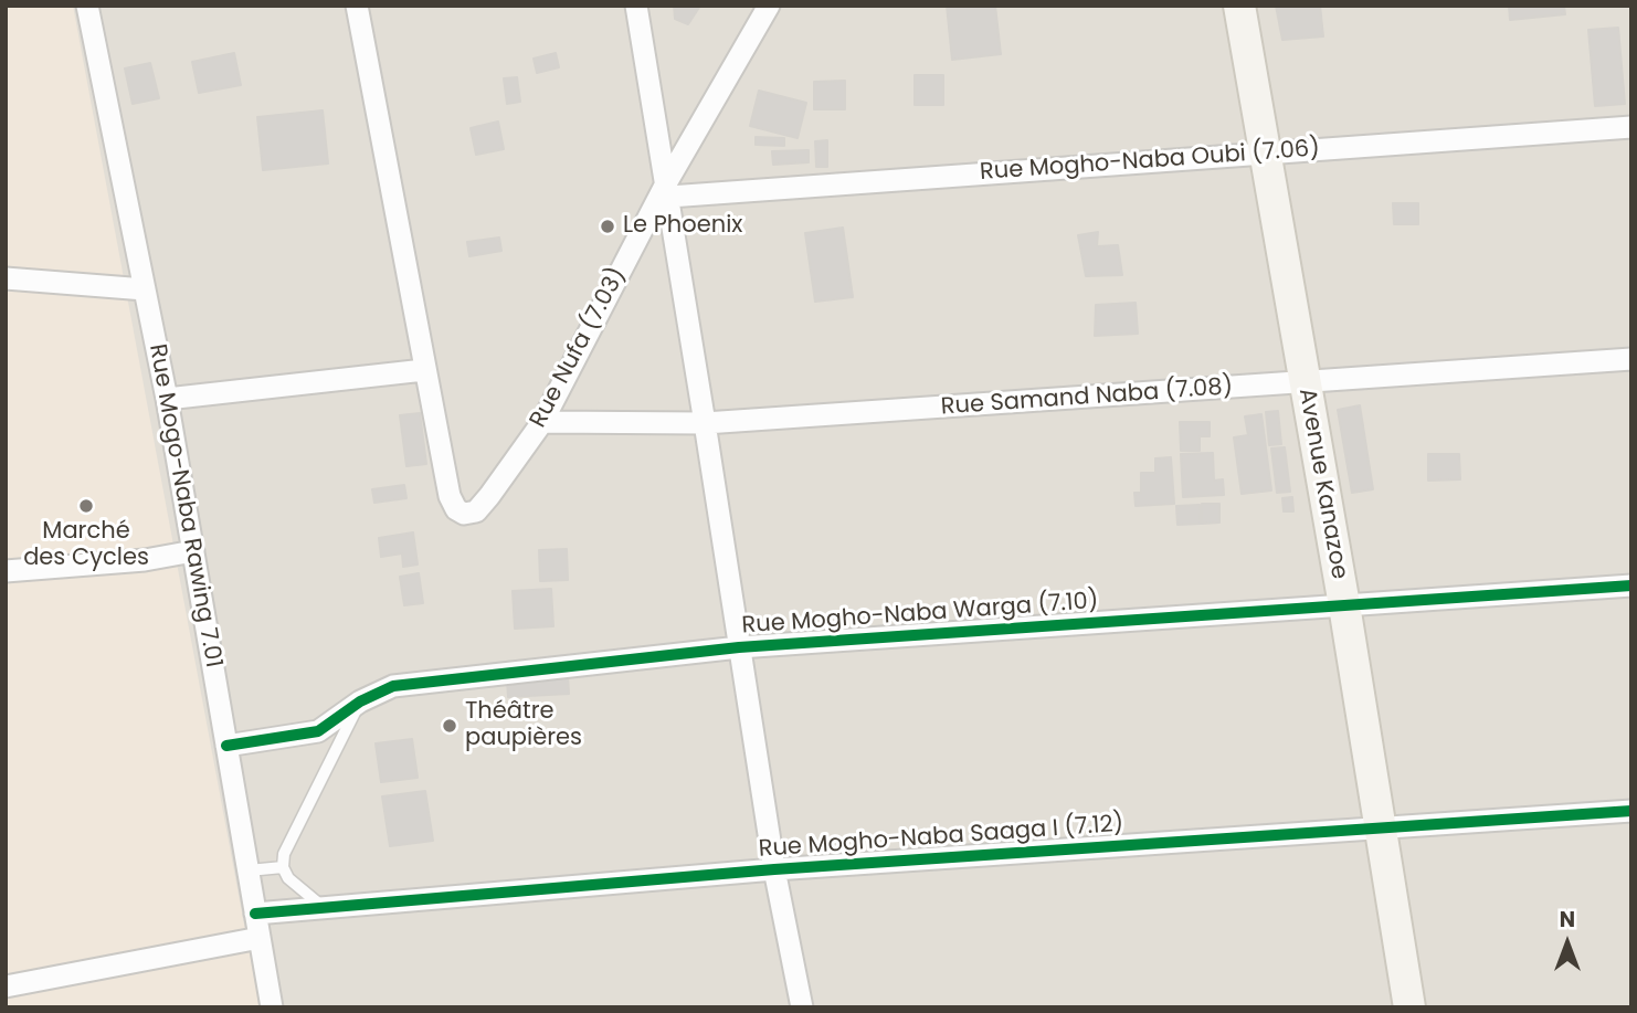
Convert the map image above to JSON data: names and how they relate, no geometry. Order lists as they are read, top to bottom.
{
  "streets": {
    "street": [
      "Rue Mogho-Naba Oubi (7.06)",
      "Rue Nufa (7.03)",
      "Rue Samand Naba (7.08)",
      "Avenue Kanazoe",
      "Rue Mogo-Naba Rawing 7.01",
      "Rue Mogho-Naba Warga (7.10)",
      "Rue Mogho-Naba Saaga I (7.12)"
    ]
  },
  "crossings": [
    ["Rue Mogho-Naba Oubi (7.06)", "Rue Nufa (7.03)"],
    ["Rue Mogho-Naba Oubi (7.06)", "Avenue Kanazoe"],
    ["Rue Nufa (7.03)", "Rue Samand Naba (7.08)"],
    ["Rue Samand Naba (7.08)", "Avenue Kanazoe"],
    ["Avenue Kanazoe", "Rue Mogho-Naba Warga (7.10)"],
    ["Avenue Kanazoe", "Rue Mogho-Naba Saaga I (7.12)"],
    ["Rue Mogo-Naba Rawing 7.01", "Rue Mogho-Naba Warga (7.10)"],
    ["Rue Mogo-Naba Rawing 7.01", "Rue Mogho-Naba Saaga I (7.12)"]
  ],
  "places": ["Le Phoenix", "Marché des Cycles", "Théâtre paupières"],
  "north": "top"
}
